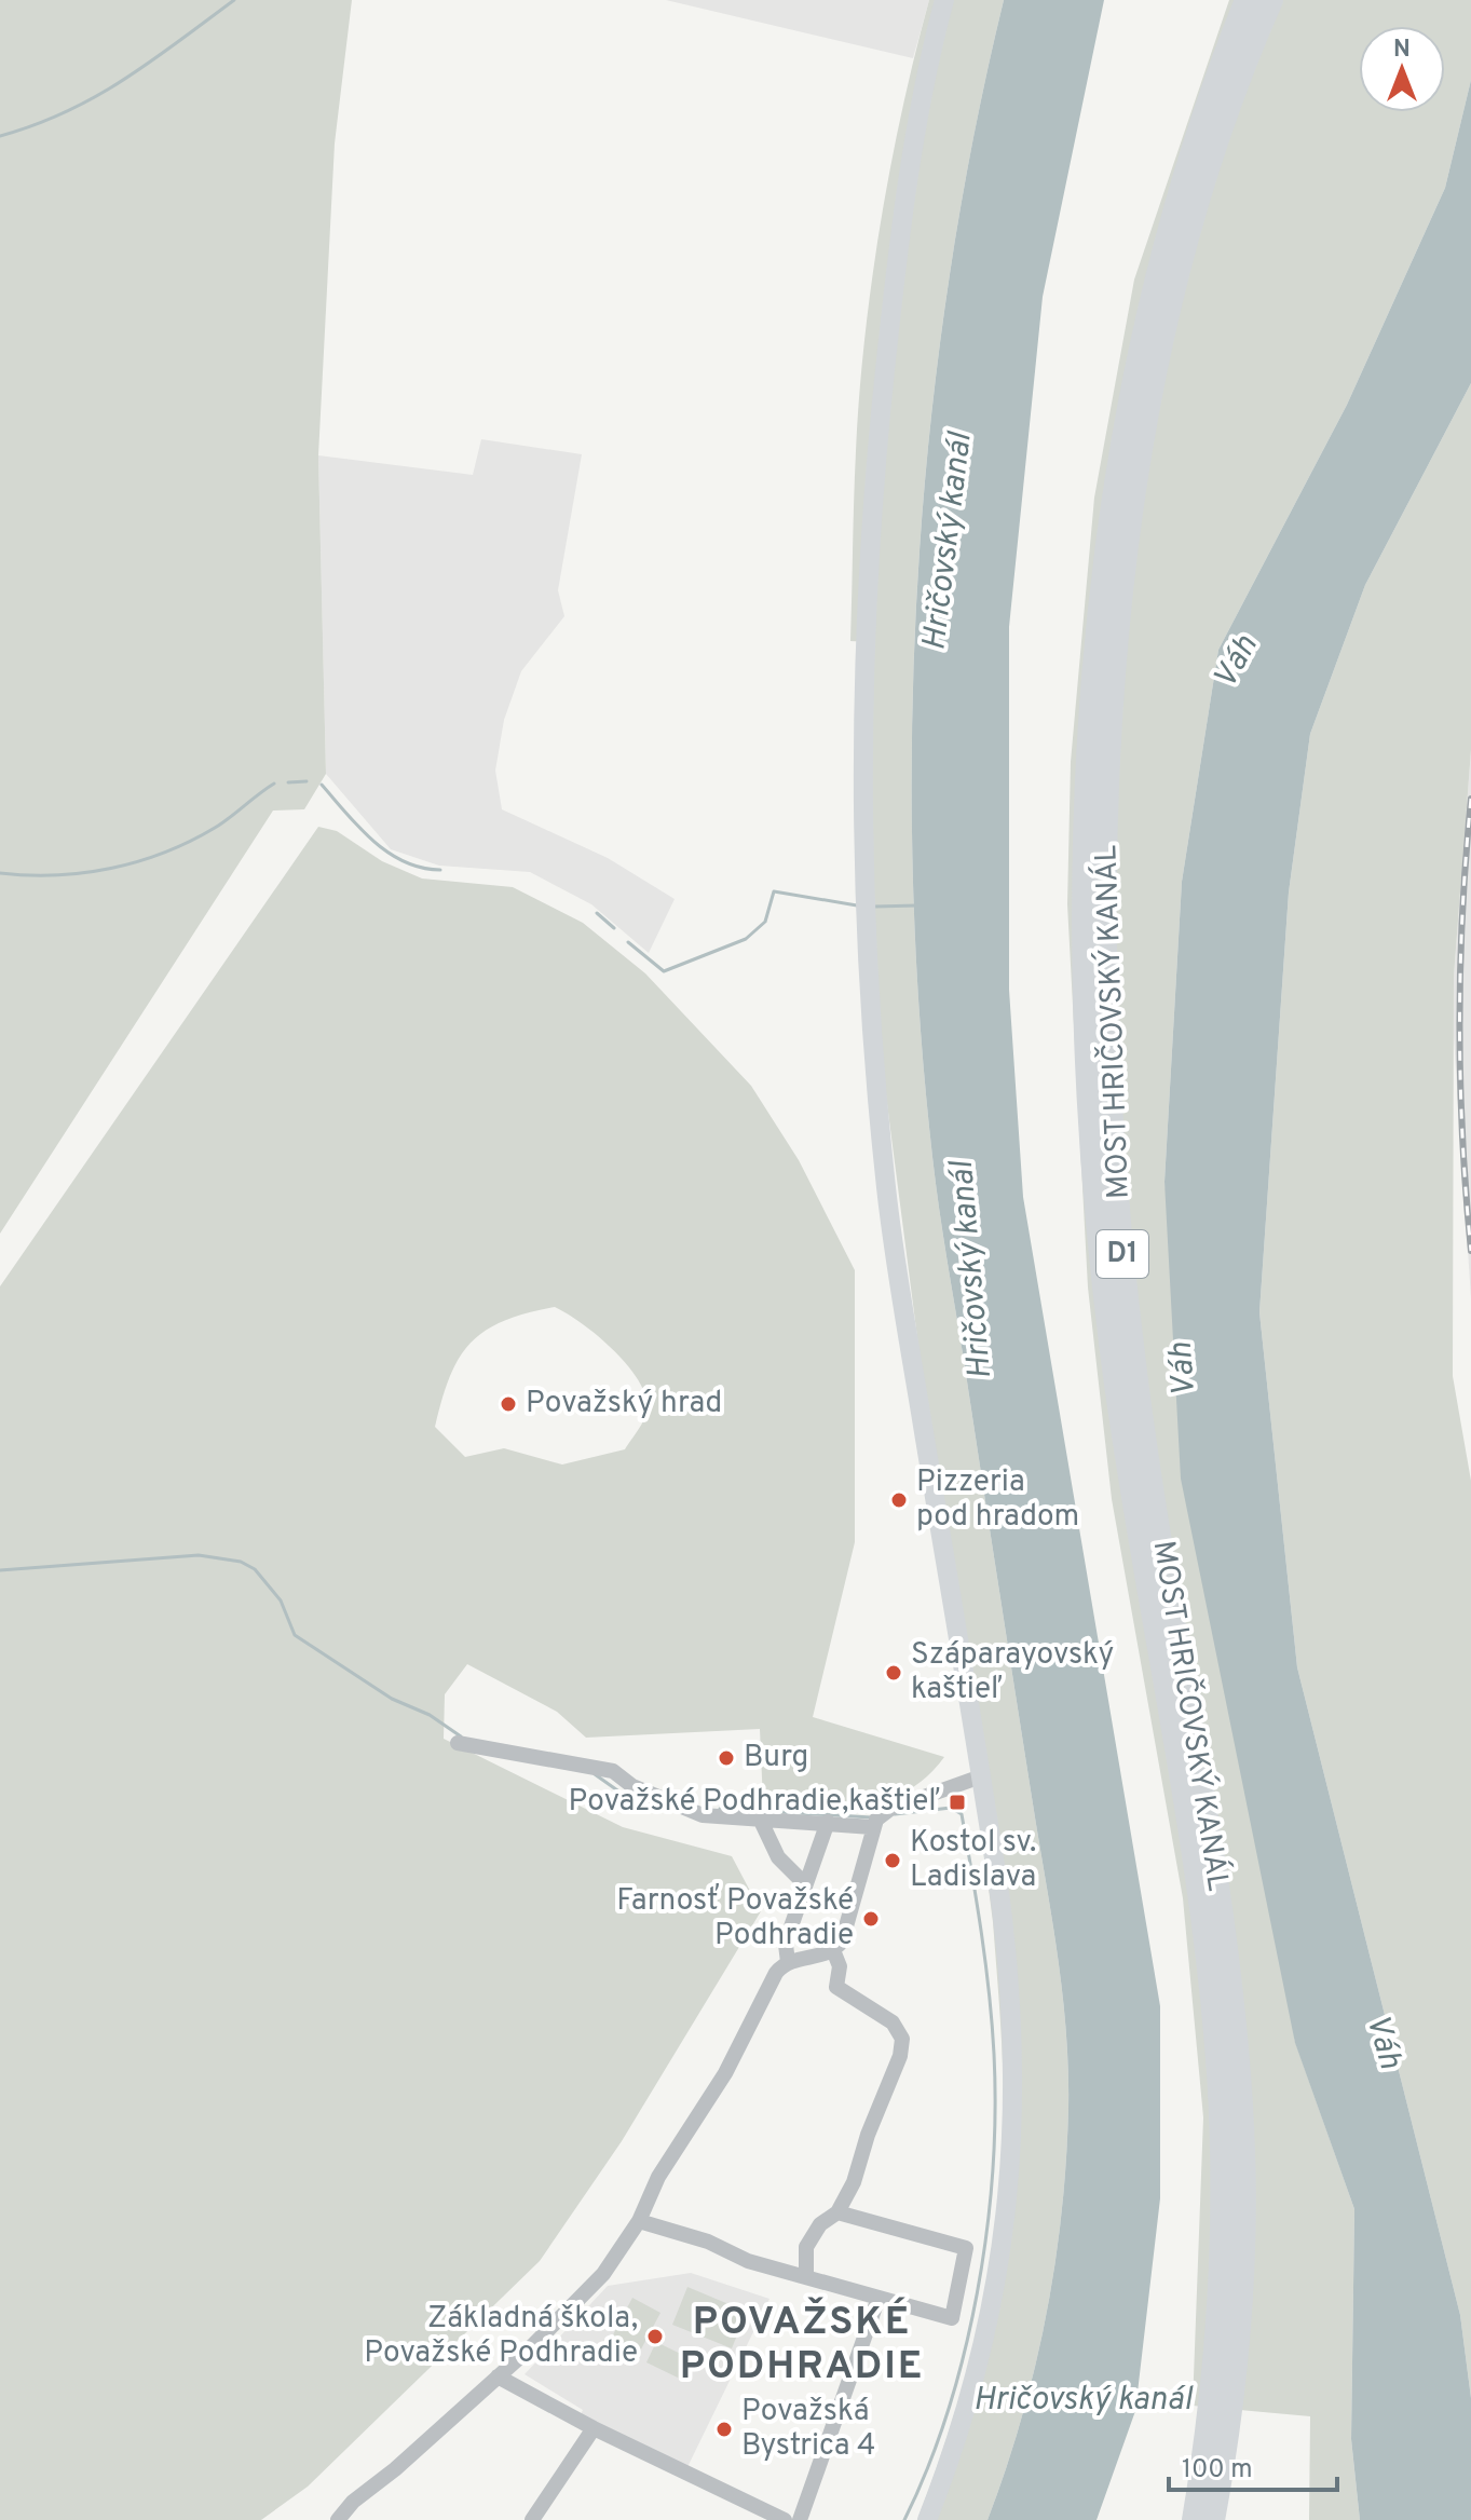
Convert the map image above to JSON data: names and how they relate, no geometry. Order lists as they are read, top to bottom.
{
  "streets": {
    "highway": ["MOST HRIČOVSKÝ KANÁL", "D1"]
  },
  "districts": ["POVAŽSKÉ PODHRADIE"],
  "water": ["Hričovský kanál", "Váh"],
  "places": {
    "other": [
      "Považský hrad",
      "Pizzeria pod hradom",
      "Száparayovský kaštieľ",
      "Burg",
      "Kostol sv. Ladislava",
      "Farnosť Považské Podhradie",
      "Základná škola, Považské Podhradie",
      "Považská Bystrica 4"
    ],
    "transit": ["Považské Podhradie,kaštieľ"]
  },
  "scale_bar": "100 m",
  "north": "top"
}
